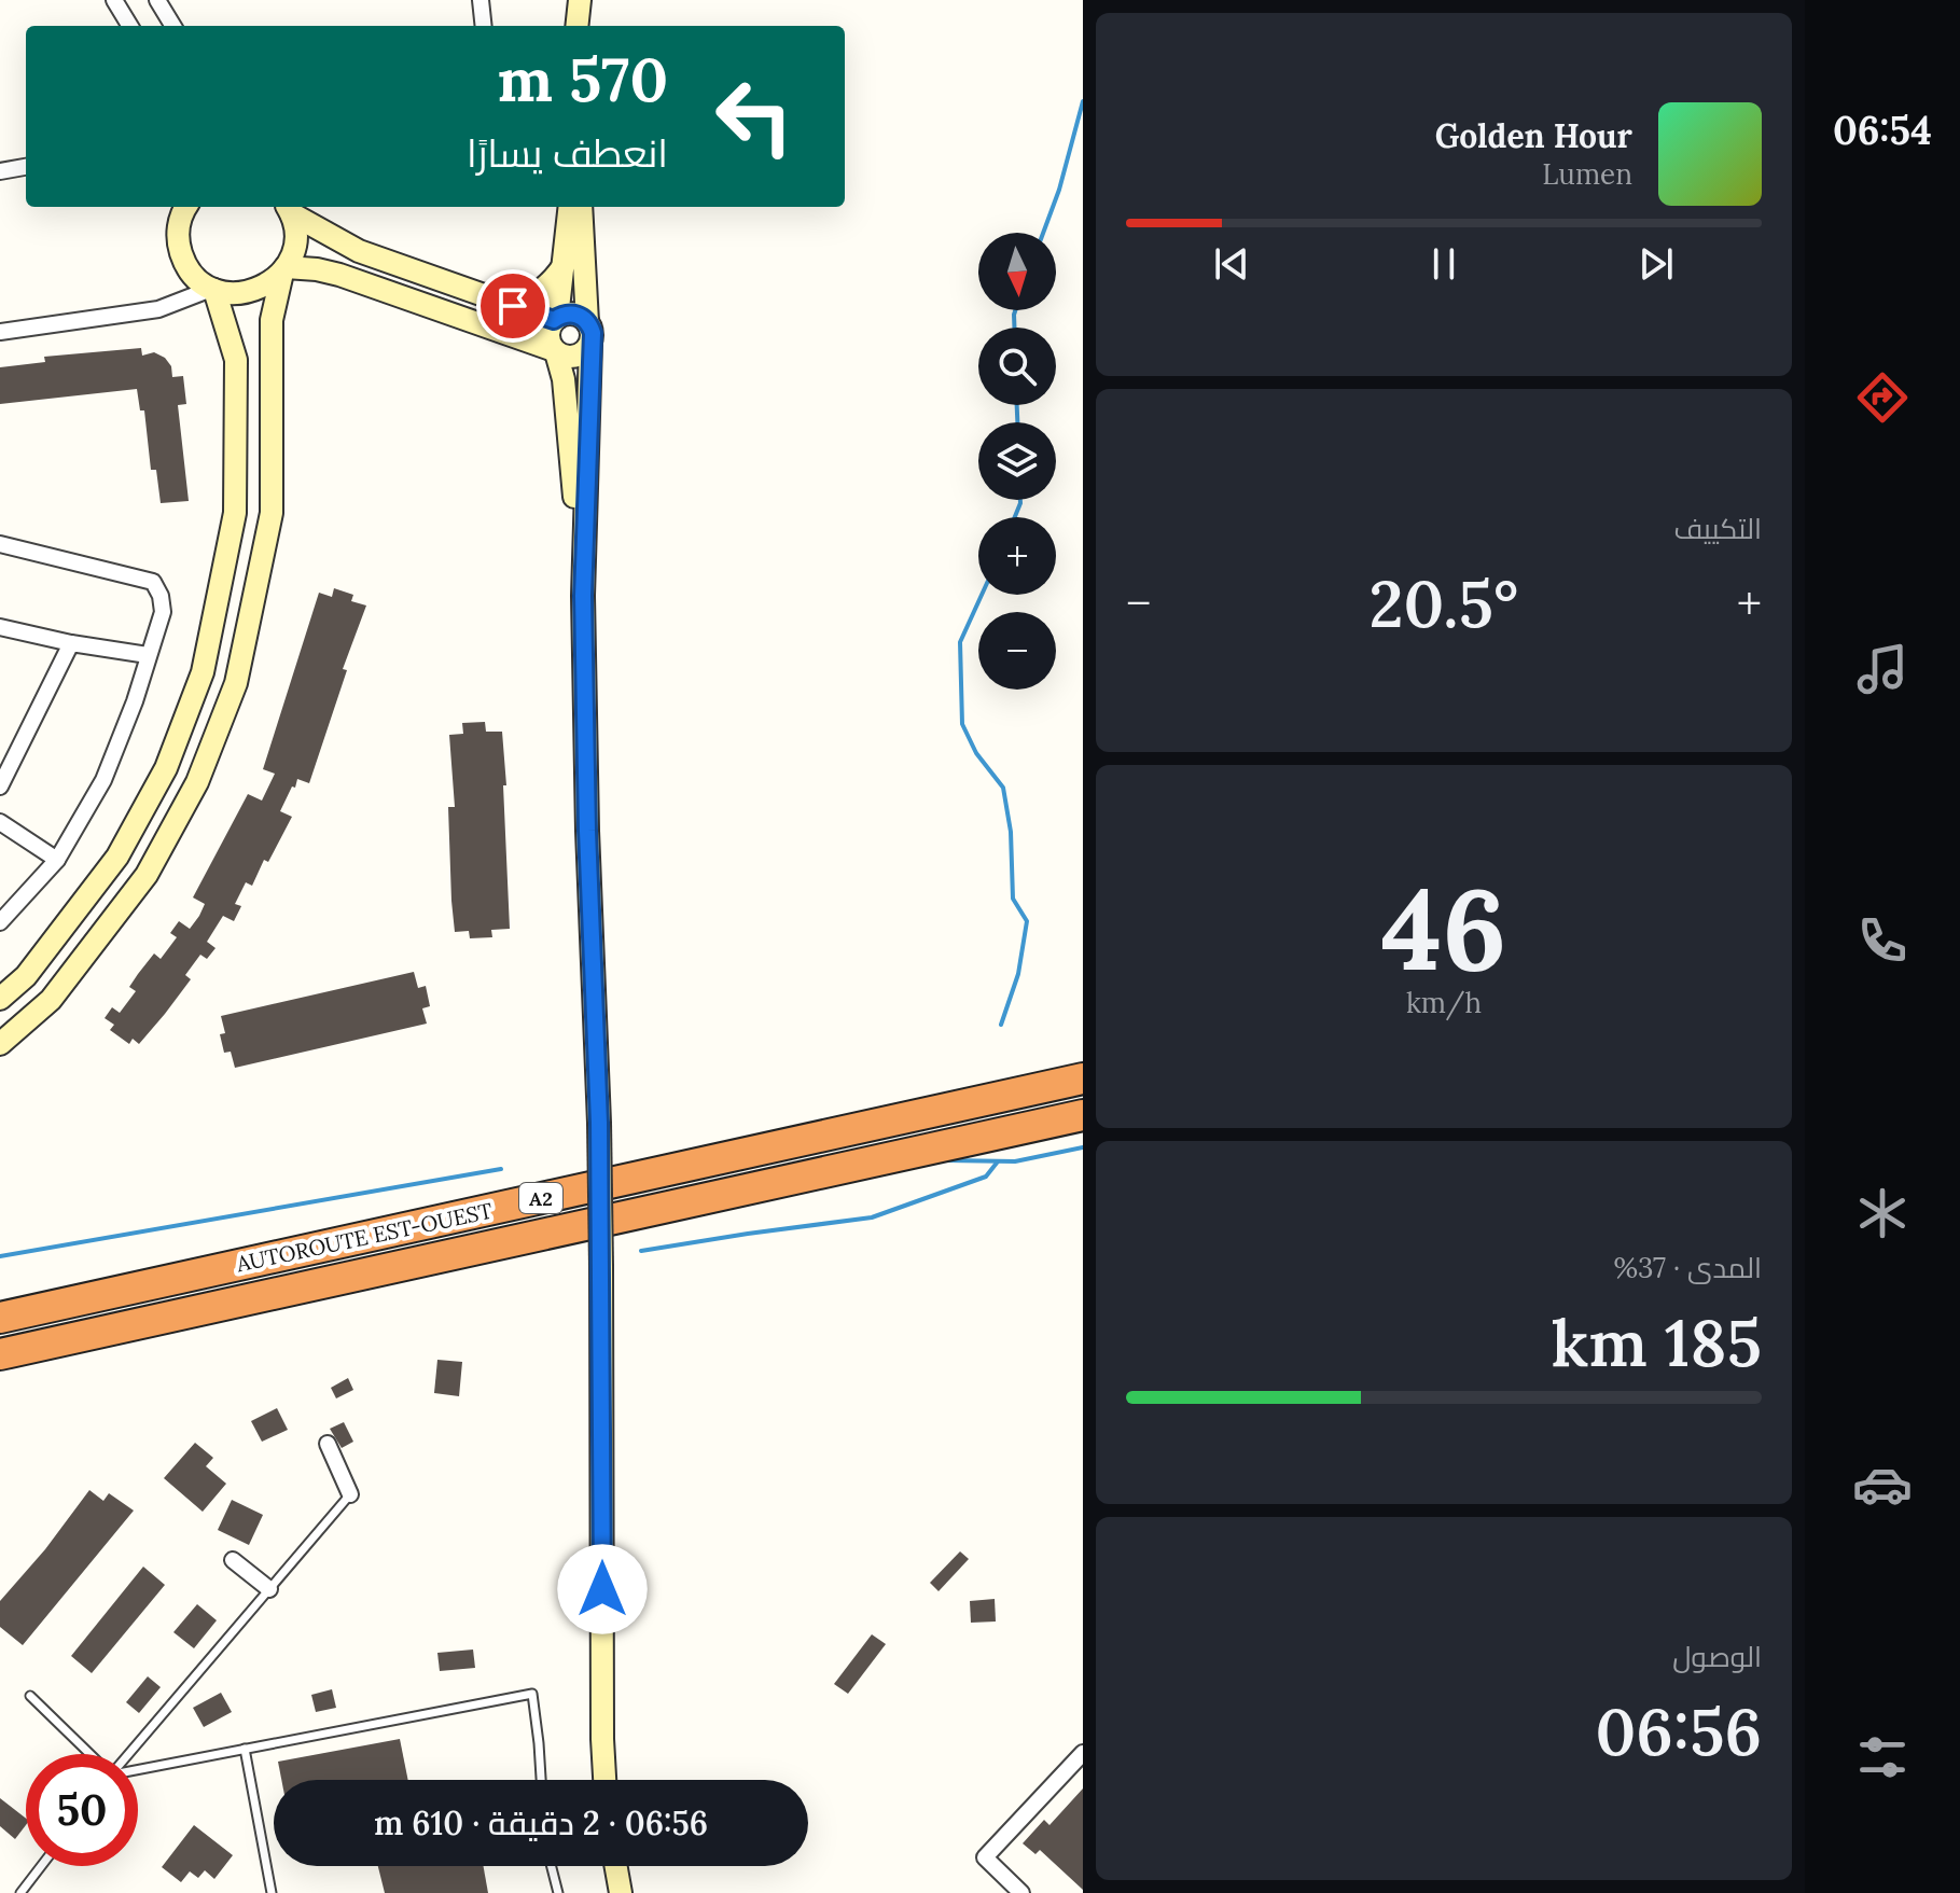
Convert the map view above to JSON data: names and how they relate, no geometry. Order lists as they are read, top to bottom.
{
  "streets": {
    "highway": ["A2", "AUTOROUTE EST-OUEST"]
  },
  "north": "bottom",
  "page": {
    "tabs": "06:54",
    "turn": ["570 m", "انعطف يسارًا"],
    "song": ["Golden Hour", "Lumen"],
    "map_buttons": ["+", "−"],
    "tile": [
      "التكييف",
      ["46", "km/h"],
      ["المدى · 37%", "185 km"],
      ["الوصول", "06:56"]
    ],
    "heat": ["−", "20.5°", "+"],
    "limit": "50",
    "trip": "06:56 · 2 دقيقة · 610 m"
  }
}
